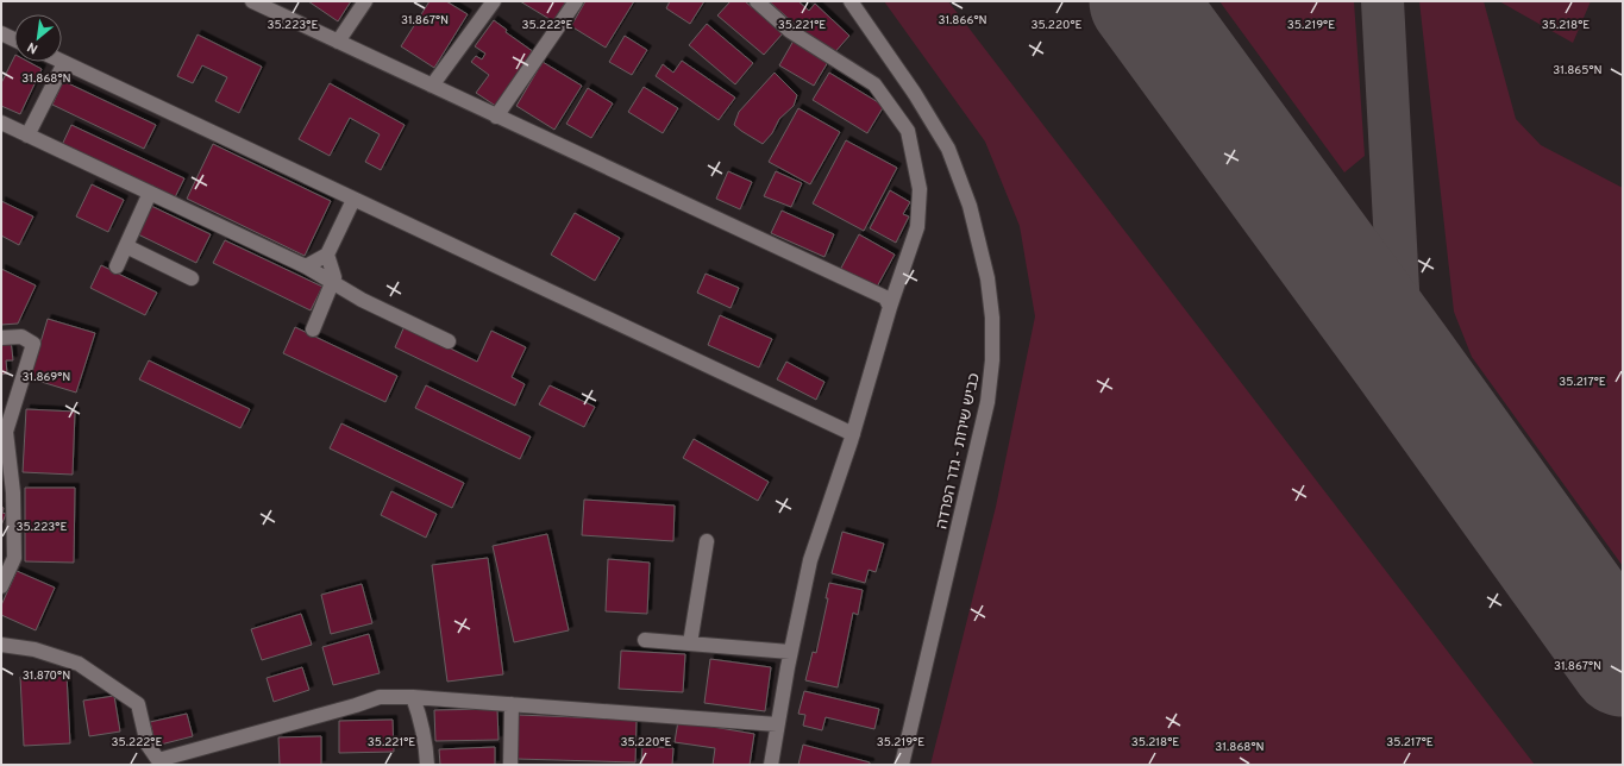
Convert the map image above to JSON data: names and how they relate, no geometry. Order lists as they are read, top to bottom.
{
  "streets": {
    "street": ["כביש שירות - גדר הפרדה"]
  },
  "north": "bottom left",
  "coordinates": [
    "31.866°N",
    "31.867°N",
    "35.223°E",
    "35.222°E",
    "35.221°E",
    "35.220°E",
    "35.219°E",
    "35.218°E",
    "31.865°N",
    "31.868°N",
    "31.869°N",
    "35.217°E",
    "31.870°N"
  ]
}
